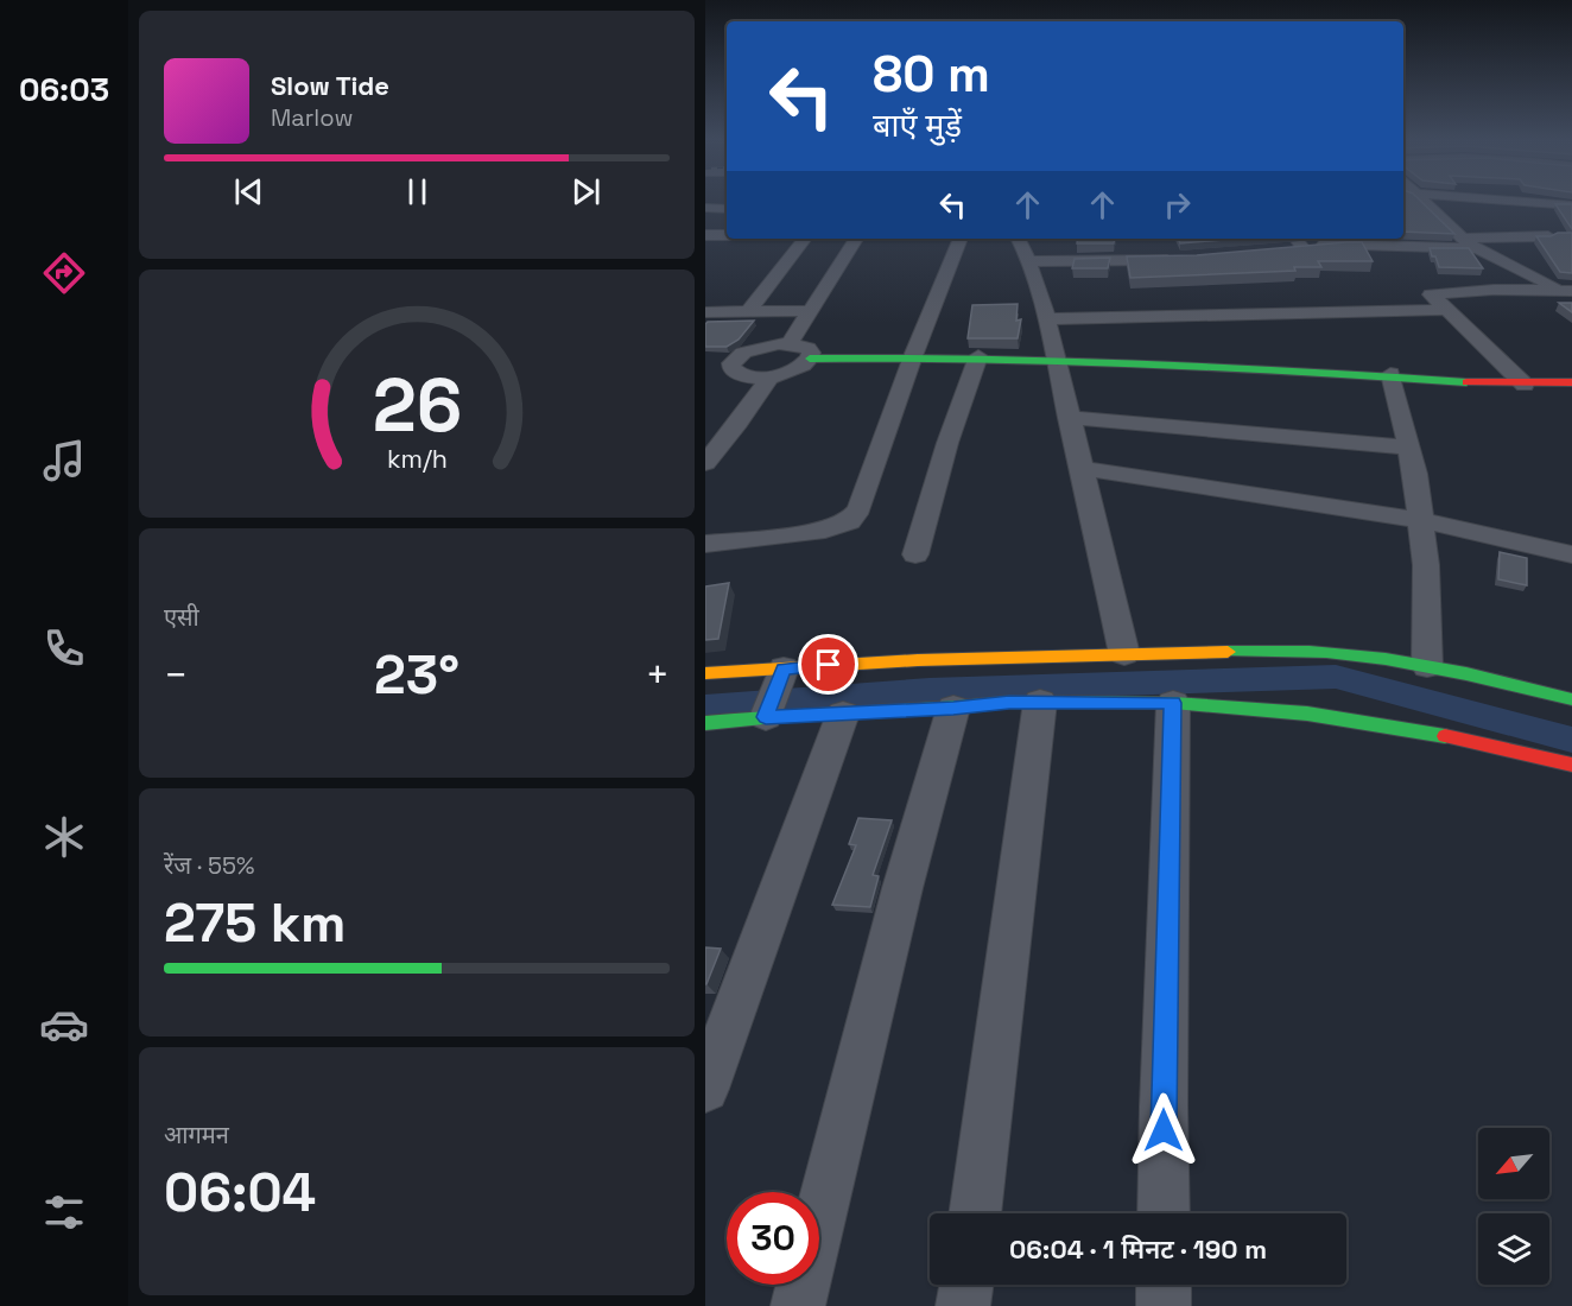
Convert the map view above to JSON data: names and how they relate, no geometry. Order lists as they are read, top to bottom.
{
  "north": "bottom left",
  "page": {
    "tabs": "06:03",
    "turn": ["80 m", "बाएँ मुड़ें"],
    "song": ["Slow Tide", "Marlow"],
    "tile": [
      "एसी",
      ["रेंज · 55%", "275 km"],
      ["आगमन", "06:04"]
    ],
    "heat": ["−", "23°", "+"],
    "limit": "30",
    "trip": "06:04 · 1 मिनट · 190 m",
    "gauge": ["26", "km/h"]
  }
}
